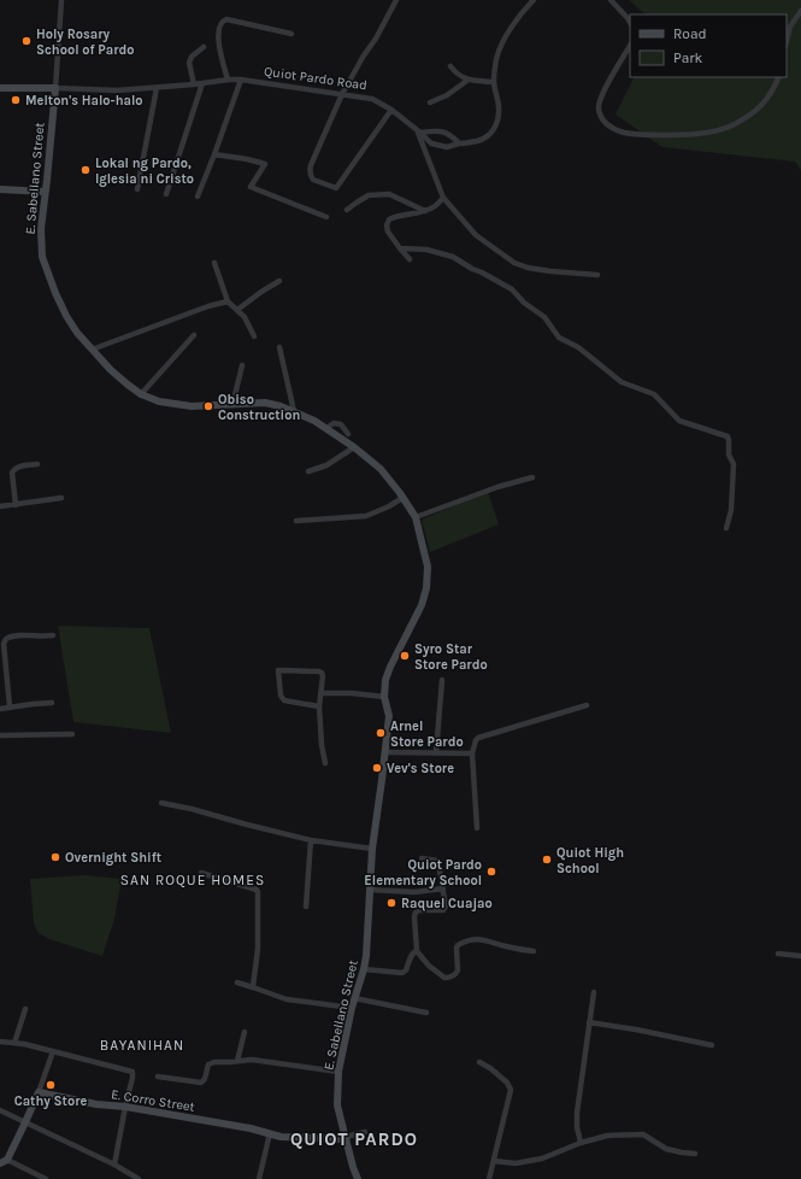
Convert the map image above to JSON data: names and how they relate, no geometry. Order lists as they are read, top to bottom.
{
  "streets": {
    "street": ["Quiot Pardo Road", "E. Sabellano Street", "E. Corro Street"]
  },
  "crossings": [
    ["Quiot Pardo Road", "E. Sabellano Street"],
    ["E. Sabellano Street", "E. Corro Street"]
  ],
  "districts": ["SAN ROQUE HOMES", "BAYANIHAN", "QUIOT PARDO"],
  "places": [
    "Holy Rosary School of Pardo",
    "Melton's Halo-halo",
    "Lokal ng Pardo, Iglesia ni Cristo",
    "Obiso Construction",
    "Syro Star Store Pardo",
    "Arnel Store Pardo",
    "Vev's Store",
    "Overnight Shift",
    "Quiot High School",
    "Quiot Pardo Elementary School",
    "Raquel Cuajao",
    "Cathy Store"
  ],
  "legend": ["Road", "Park"]
}
